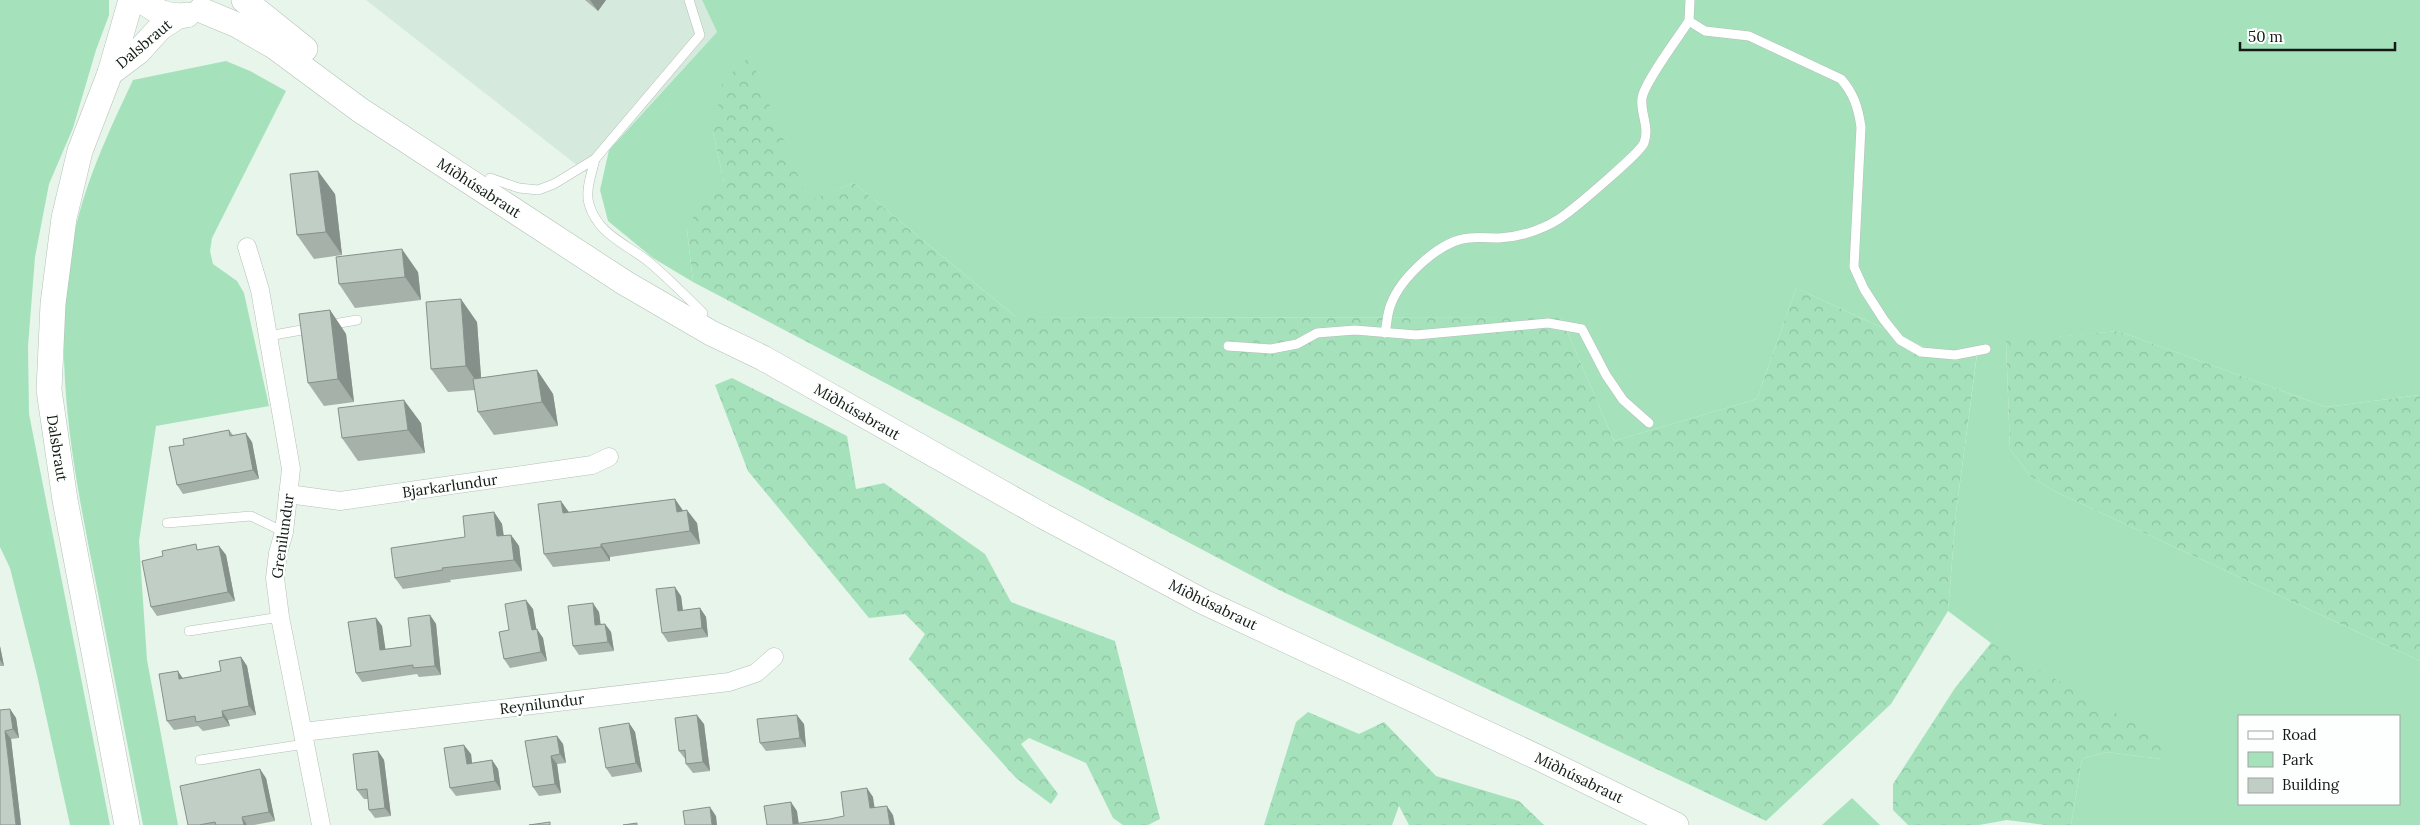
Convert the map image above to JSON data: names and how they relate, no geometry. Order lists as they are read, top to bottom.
{
  "streets": {
    "street": [
      "Dalsbraut",
      "Miðhúsabraut",
      "Bjarkarlundur",
      "Grenilundur",
      "Reynilundur"
    ]
  },
  "crossings": [
    ["Dalsbraut", "Miðhúsabraut"],
    ["Bjarkarlundur", "Grenilundur"],
    ["Grenilundur", "Reynilundur"]
  ],
  "legend": ["Road", "Park", "Building"],
  "scale_bar": "50 m"
}
